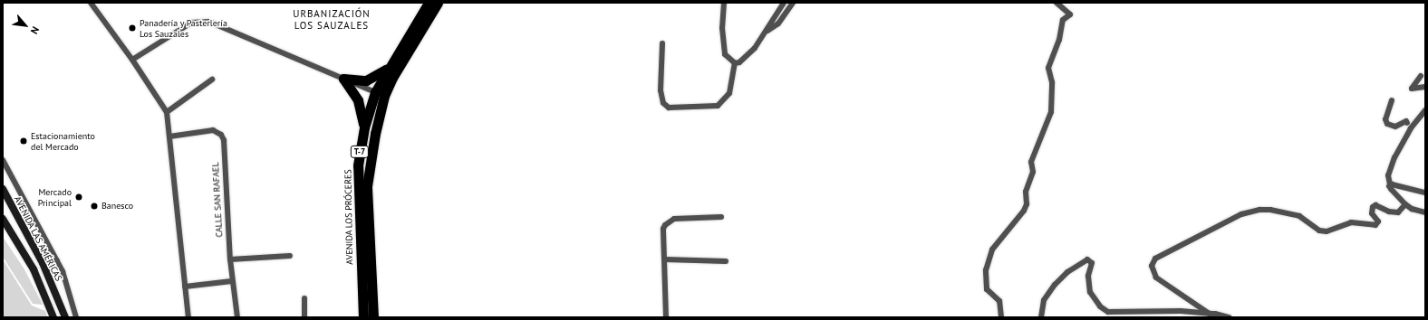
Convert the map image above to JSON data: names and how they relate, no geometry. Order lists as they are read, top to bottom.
{
  "streets": {
    "highway": ["T-7", "AVENIDA LOS PRÓCERES"],
    "street": ["CALLE SAN RAFAEL", "AVENIDA LAS AMÉRICAS"]
  },
  "crossings": [
    ["T-7", "AVENIDA LOS PRÓCERES"]
  ],
  "districts": ["URBANIZACIÓN LOS SAUZALES"],
  "places": [
    "Panadería y Pasterlería Los Sauzales",
    "Estacionamiento del Mercado",
    "Mercado Principal",
    "Banesco"
  ],
  "north": "bottom right"
}
